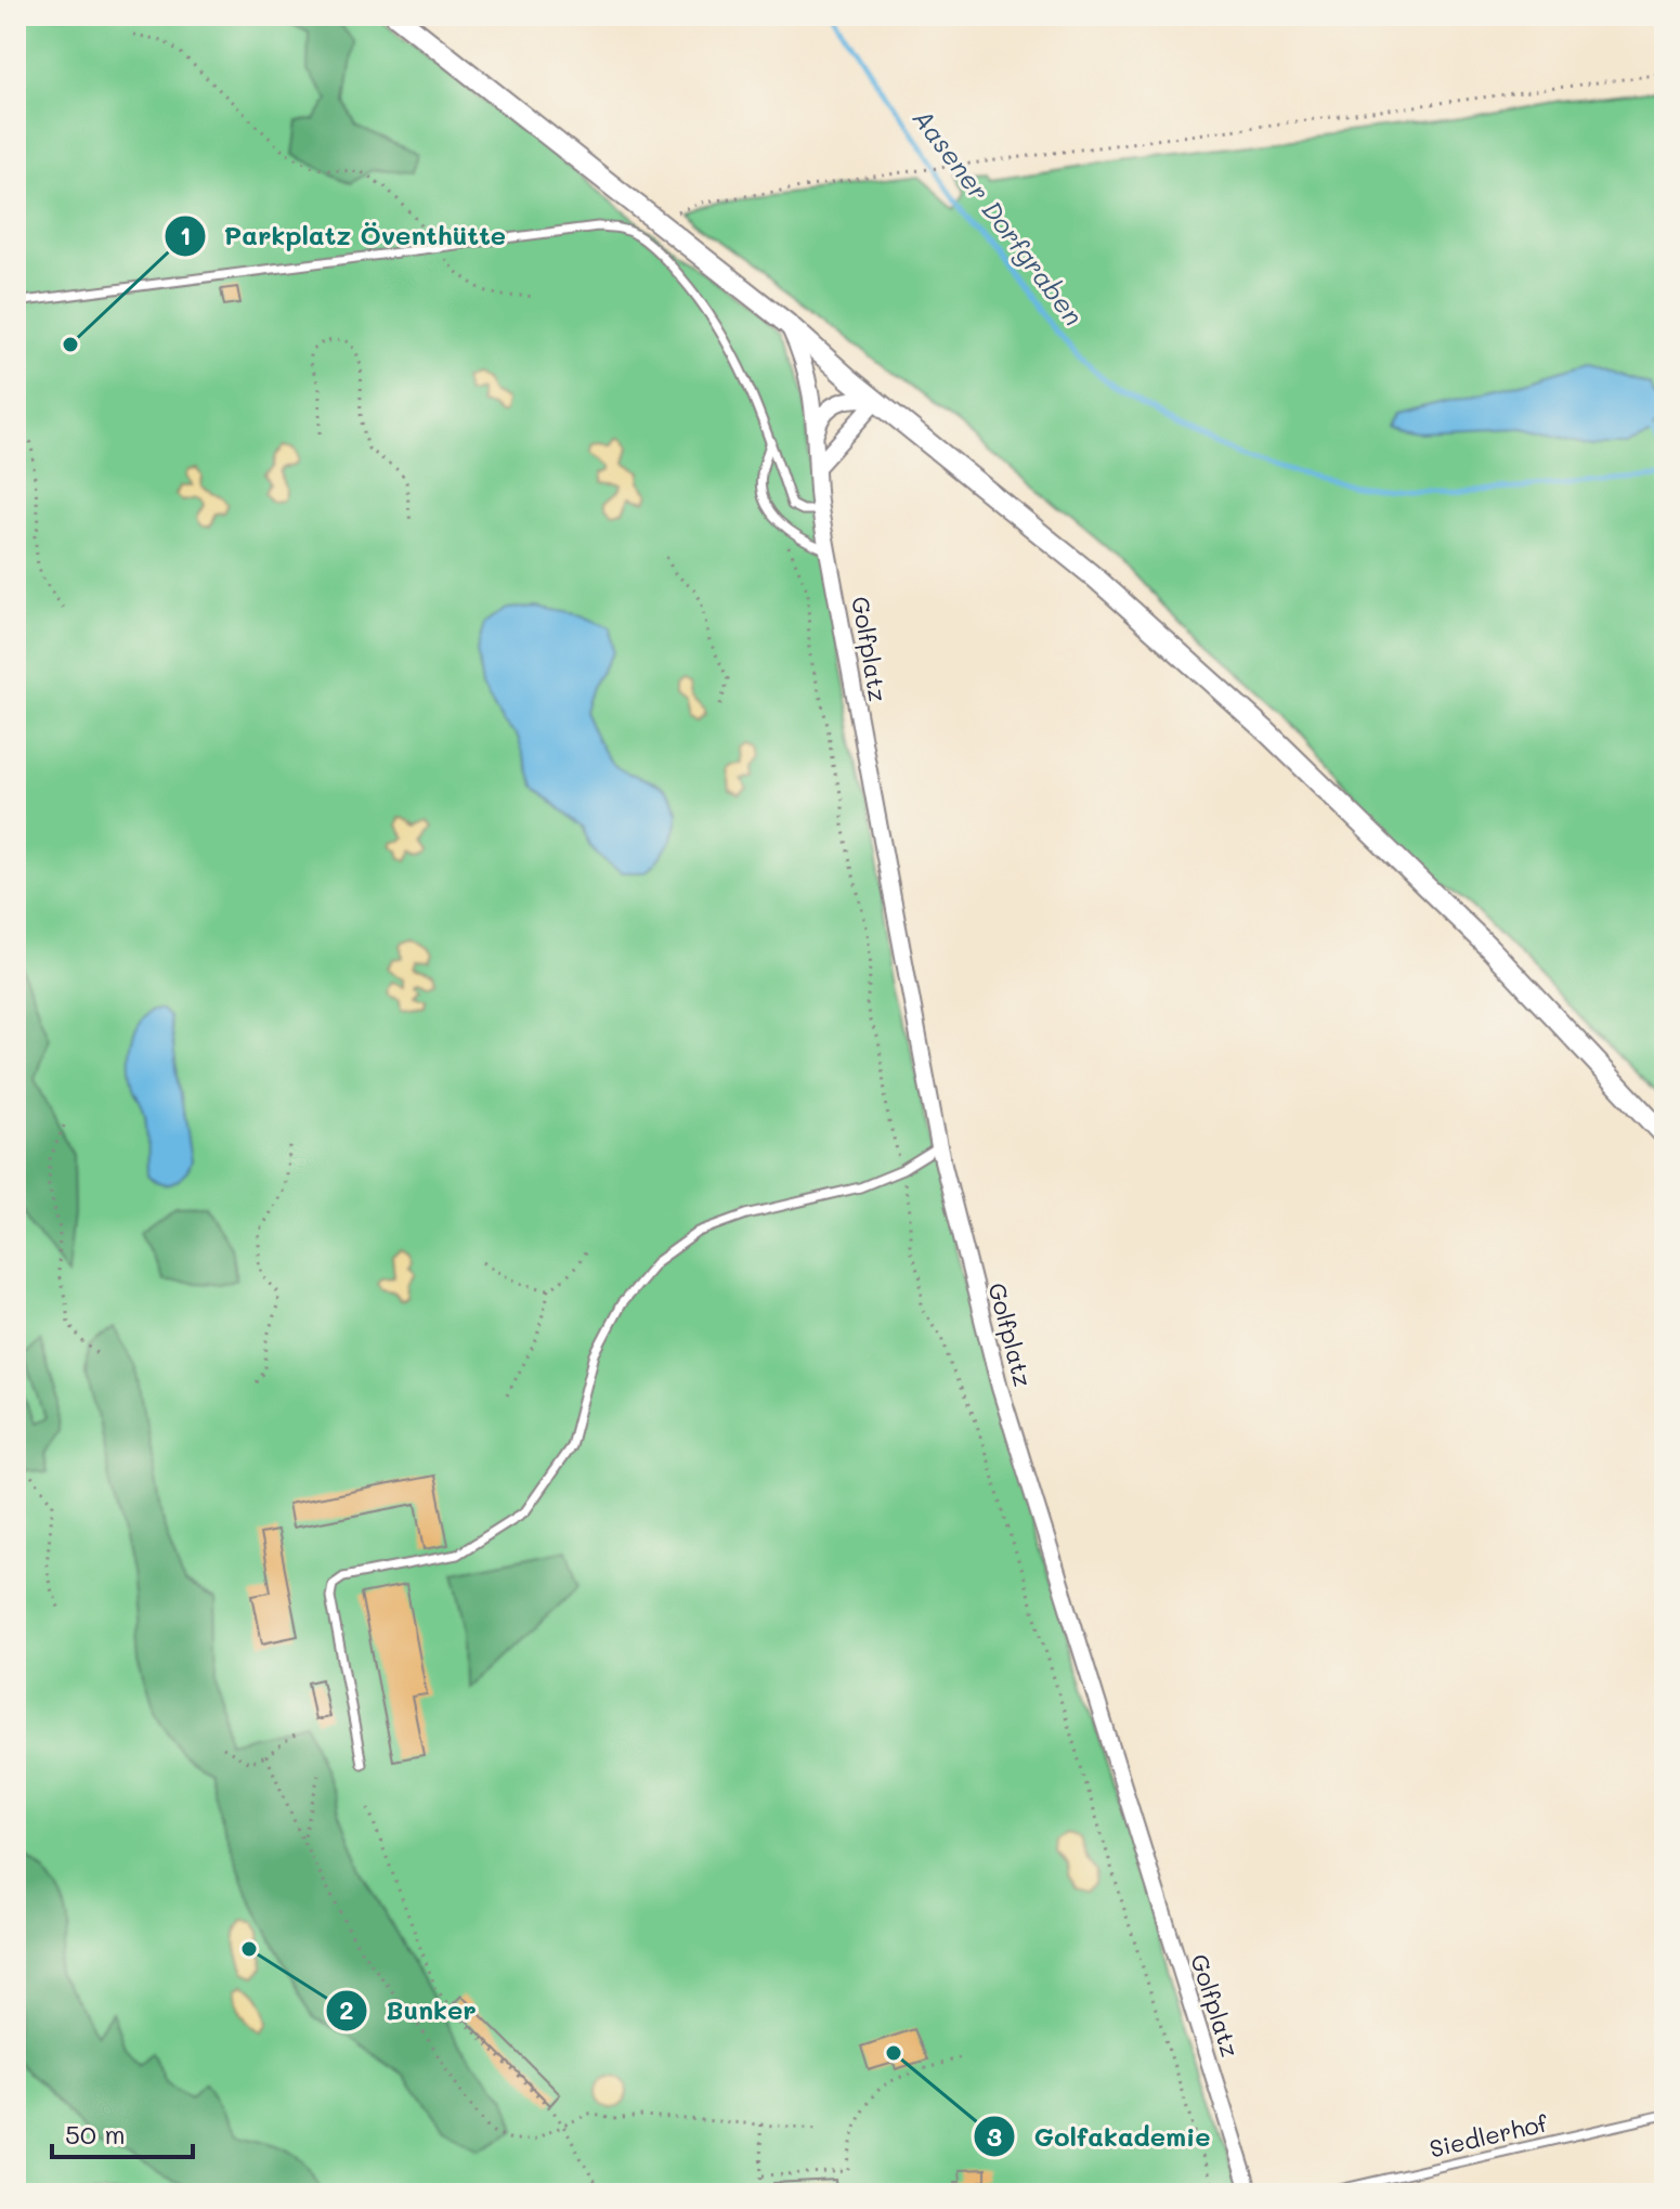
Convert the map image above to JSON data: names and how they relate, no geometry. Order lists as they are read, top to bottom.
{
  "streets": {
    "street": ["Golfplatz"],
    "lane": ["Siedlerhof"]
  },
  "water": ["Aasener Dorfgraben"],
  "places": ["Parkplatz Öventhütte", "Bunker", "Golfakademie"],
  "scale_bar": "50 m"
}
